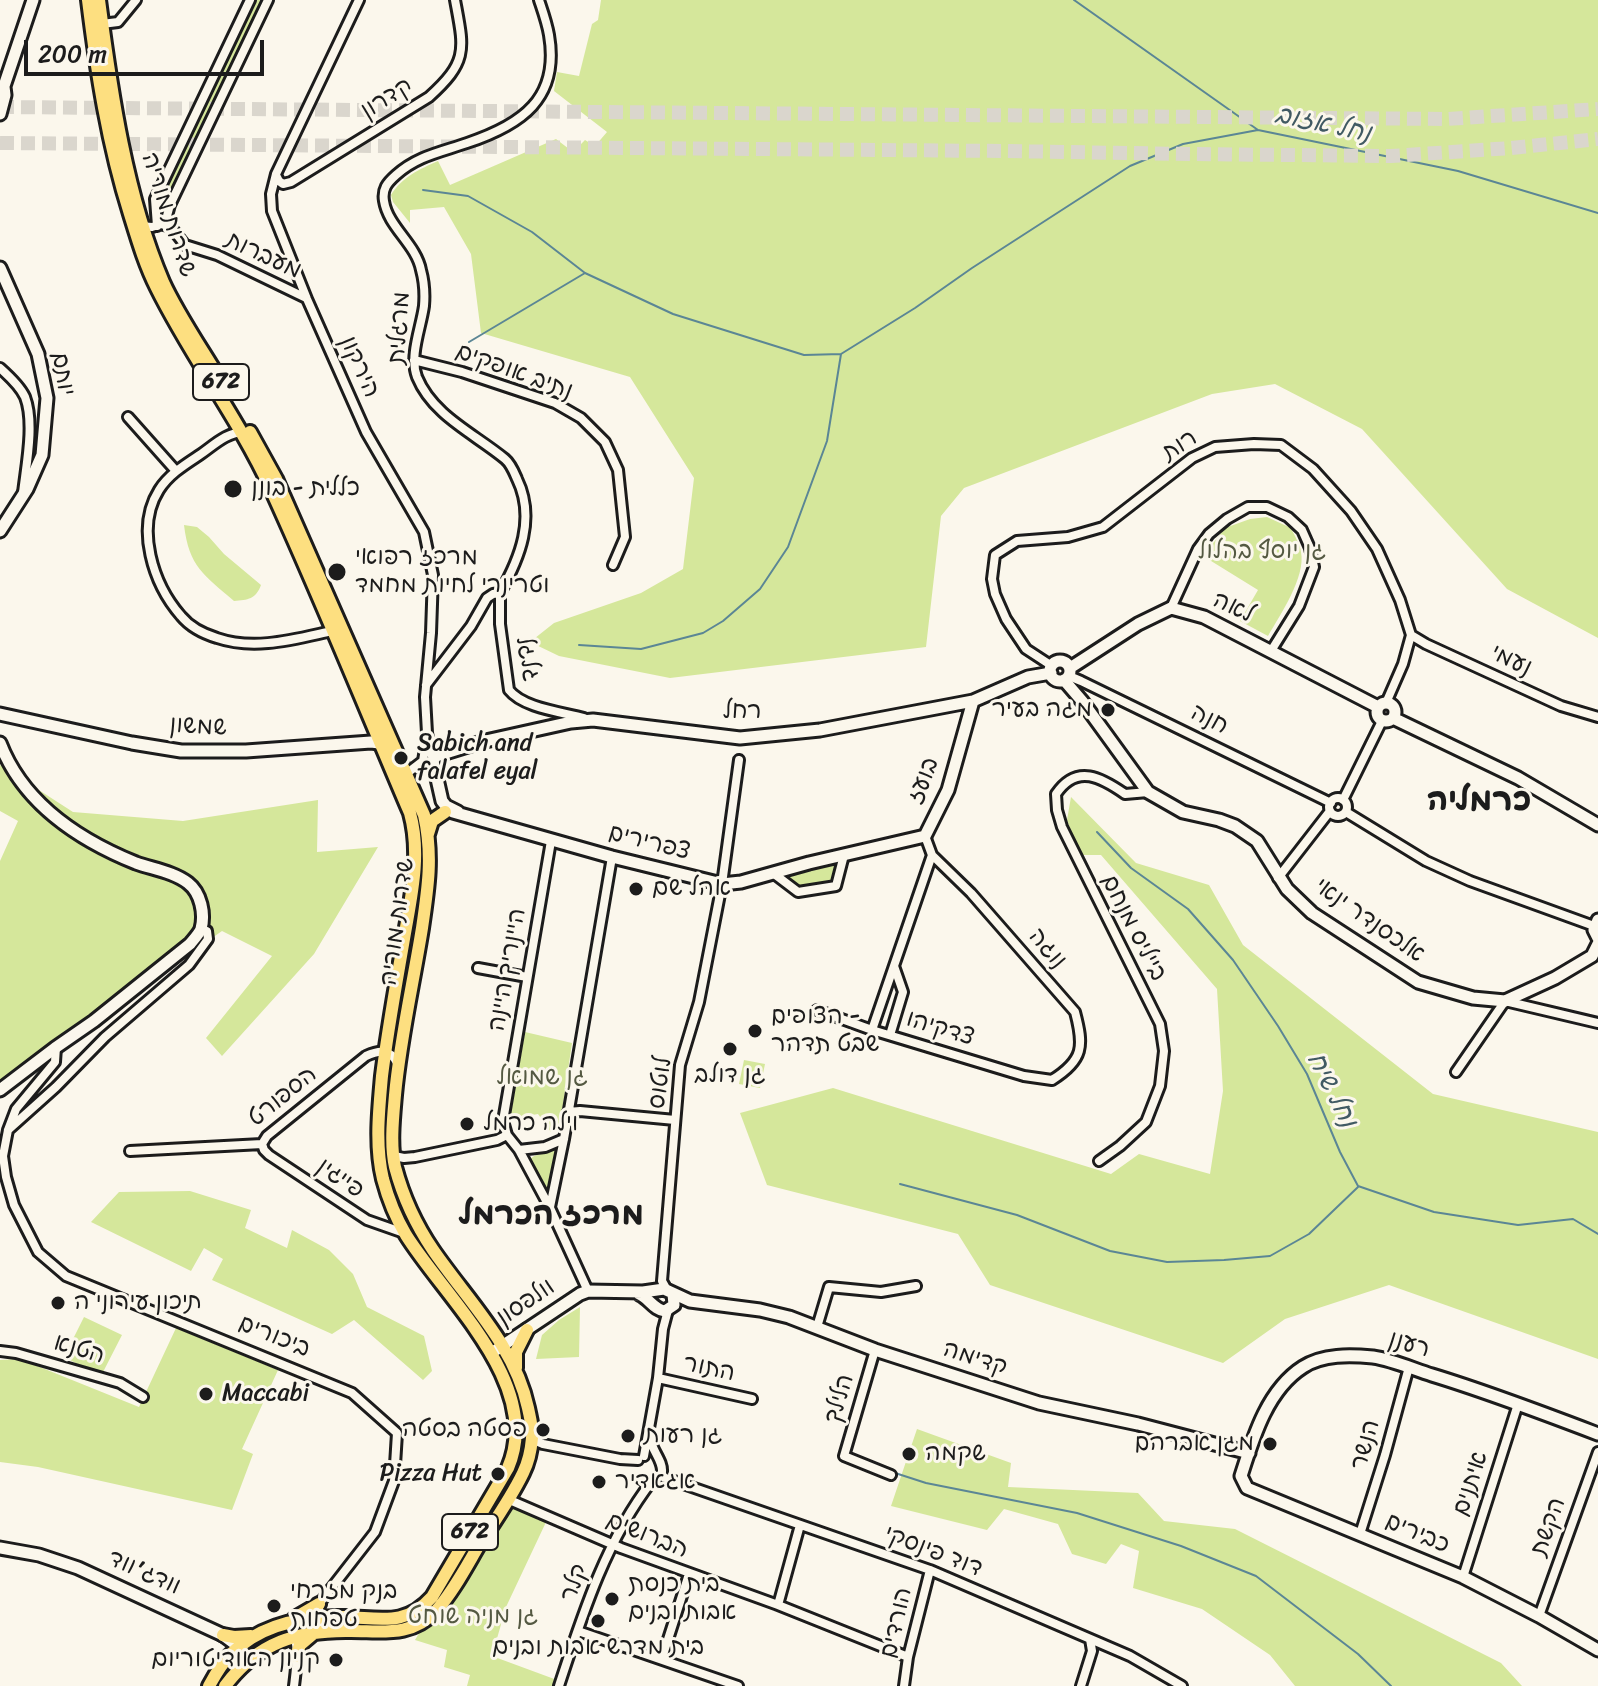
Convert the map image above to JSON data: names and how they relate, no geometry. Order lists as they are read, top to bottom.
{
  "streets": {
    "main road": ["שדרות מוריה", "672"],
    "street": [
      "קדרון",
      "מעברות",
      "מרגלית",
      "הירקון",
      "נתיב אופקים",
      "יותם",
      "רות",
      "לאה",
      "גלגל",
      "נעמי",
      "רחל",
      "חנה",
      "שמשון",
      "בועז",
      "צפרירים",
      "אלכסנדר ינאי",
      "בייליס מנחם",
      "נוגה",
      "היינריך היינה",
      "צדקיהו",
      "לוטוס",
      "הספורט",
      "פייגין",
      "וולפסון",
      "ביכורים",
      "רענן",
      "הטנא",
      "קדימה",
      "התור",
      "הלילך",
      "הנשר",
      "איתנים",
      "הקשת",
      "כבירים",
      "הברושים",
      "דוד פינסקי",
      "וודג'ווד",
      "קלר",
      "הורדים"
    ]
  },
  "crossings": [
    ["קדרון", "הירקון"],
    ["שדרות מוריה", "מעברות"],
    ["שדרות מוריה", "672"],
    ["שדרות מוריה", "שמשון"],
    ["שדרות מוריה", "צפרירים"],
    ["שדרות מוריה", "לוטוס"],
    ["שדרות מוריה", "הספורט"],
    ["שדרות מוריה", "פייגין"],
    ["שדרות מוריה", "וולפסון"],
    ["שדרות מוריה", "קדימה"],
    ["שדרות מוריה", "התור"],
    ["שדרות מוריה", "הברושים"],
    ["מעברות", "הירקון"],
    ["מרגלית", "הירקון"],
    ["מרגלית", "נתיב אופקים"],
    ["מרגלית", "גלגל"],
    ["הירקון", "רחל"],
    ["672", "וודג'ווד"],
    ["רות", "נעמי"],
    ["רות", "רחל"],
    ["גלגל", "רחל"],
    ["רחל", "בועז"],
    ["חנה", "אלכסנדר ינאי"],
    ["בועז", "צפרירים"],
    ["בועז", "נוגה"],
    ["צפרירים", "היינריך היינה"],
    ["צפרירים", "לוטוס"],
    ["אלכסנדר ינאי", "בייליס מנחם"],
    ["נוגה", "צדקיהו"],
    ["לוטוס", "וולפסון"],
    ["לוטוס", "קדימה"],
    ["לוטוס", "התור"],
    ["הספורט", "פייגין"],
    ["וולפסון", "קדימה"],
    ["וולפסון", "התור"],
    ["רענן", "קדימה"],
    ["רענן", "הנשר"],
    ["רענן", "איתנים"],
    ["רענן", "כבירים"],
    ["קדימה", "התור"],
    ["קדימה", "הלילך"],
    ["קדימה", "כבירים"],
    ["הנשר", "כבירים"],
    ["איתנים", "כבירים"],
    ["הקשת", "כבירים"],
    ["הברושים", "קלר"],
    ["הברושים", "הורדים"],
    ["דוד פינסקי", "קלר"],
    ["דוד פינסקי", "הורדים"]
  ],
  "districts": ["כרמליה", "מרכז הכרמל"],
  "water": ["נחל אזוב", "נחל שיח"],
  "parks": ["גן יוסף בהלול", "גן שמואל", "גן מניה שוחט"],
  "places": [
    "כללית - בונן",
    "מרכז רפואי וטרינרי לחיות מחמד",
    "מגה בעיר",
    "Sabich and falafel eyal",
    "אהל שם",
    "הצופים - שבט תדהר",
    "גן דולב",
    "וילה כרמל",
    "תיכון עירוני ה",
    "Maccabi",
    "פסטה בסטה",
    "גן רעות",
    "מגן אברהם",
    "שקמה",
    "Pizza Hut",
    "אגאדיר",
    "בית כנסת אבות ובנים",
    "בנק מזרחי טפחות",
    "בית מדרש אבות ובנים",
    "קניון האודיטוריום"
  ],
  "scale_bar": "200 m"
}
